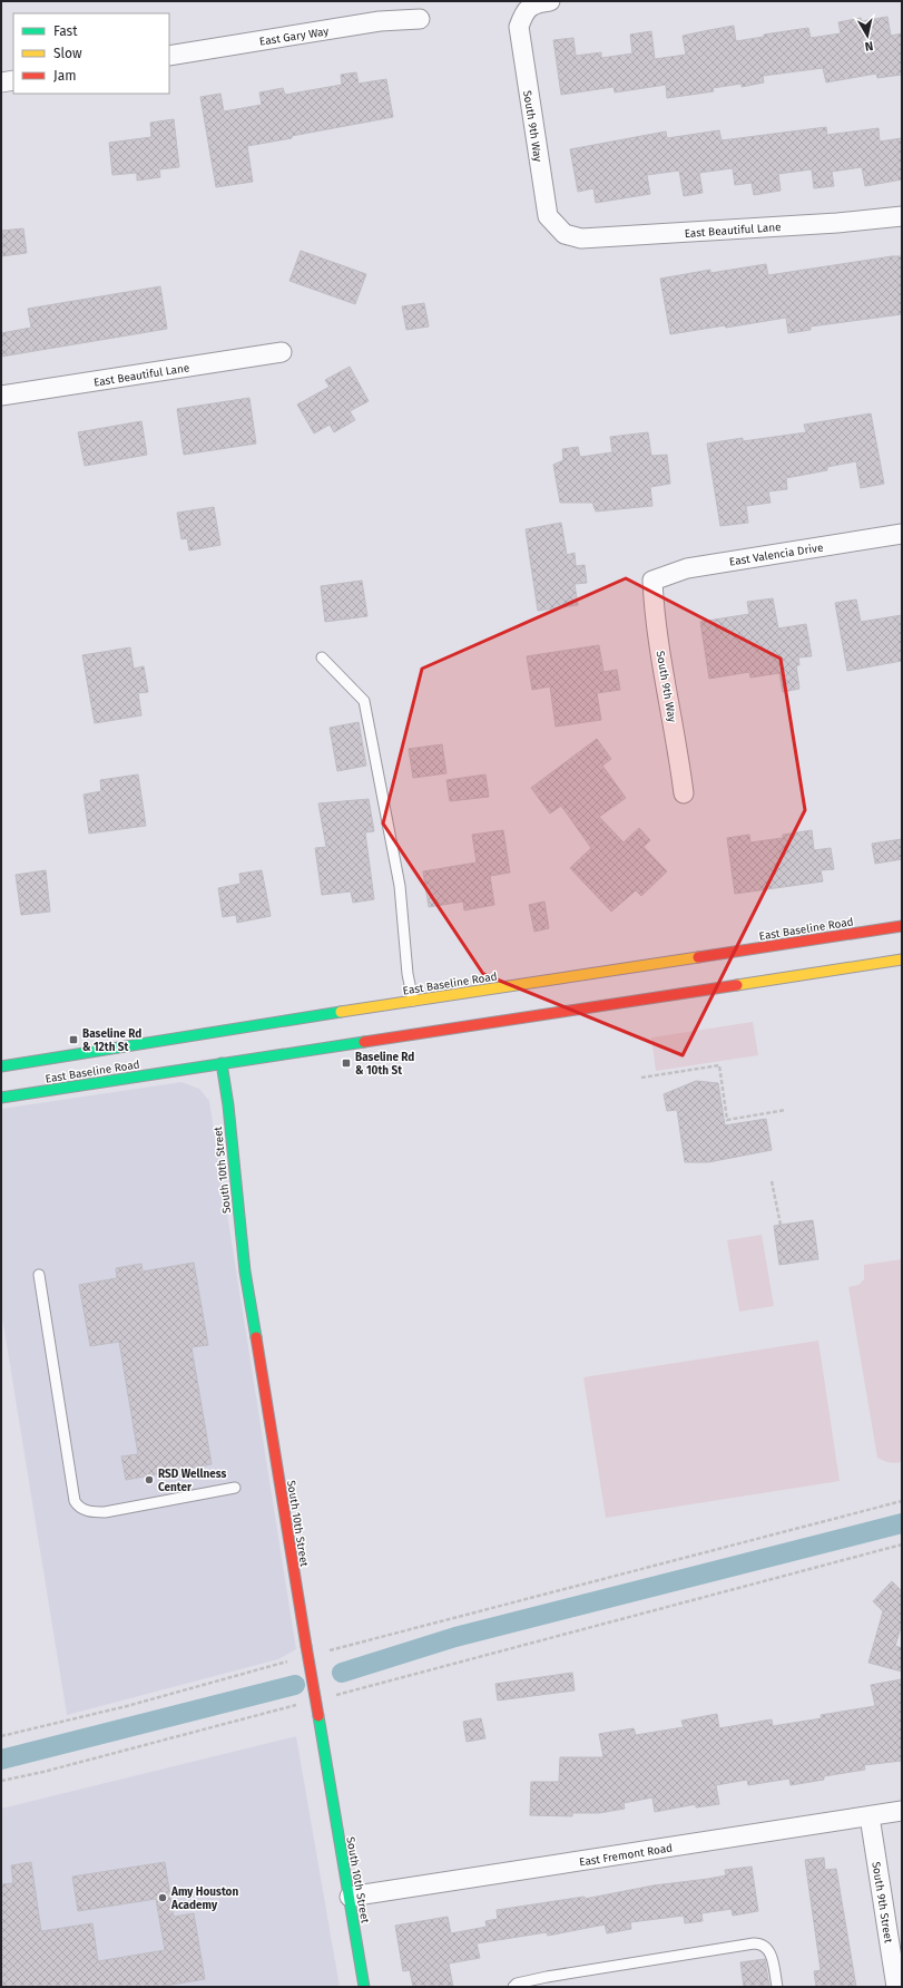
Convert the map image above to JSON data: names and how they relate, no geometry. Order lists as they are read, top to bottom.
{
  "streets": {
    "main road": ["East Baseline Road", "South 10th Street"],
    "street": [
      "East Gary Way",
      "South 9th Way",
      "East Beautiful Lane",
      "East Valencia Drive",
      "East Fremont Road",
      "South 9th Street"
    ]
  },
  "crossings": [
    ["South 9th Way", "East Beautiful Lane"],
    ["South 9th Way", "East Valencia Drive"],
    ["East Baseline Road", "South 10th Street"],
    ["South 10th Street", "East Fremont Road"],
    ["East Fremont Road", "South 9th Street"]
  ],
  "places": {
    "transit": ["Baseline Rd & 12th St", "Baseline Rd & 10th St"],
    "other": ["RSD Wellness Center", "Amy Houston Academy"]
  },
  "legend": ["Fast", "Slow", "Jam"],
  "north": "bottom"
}
